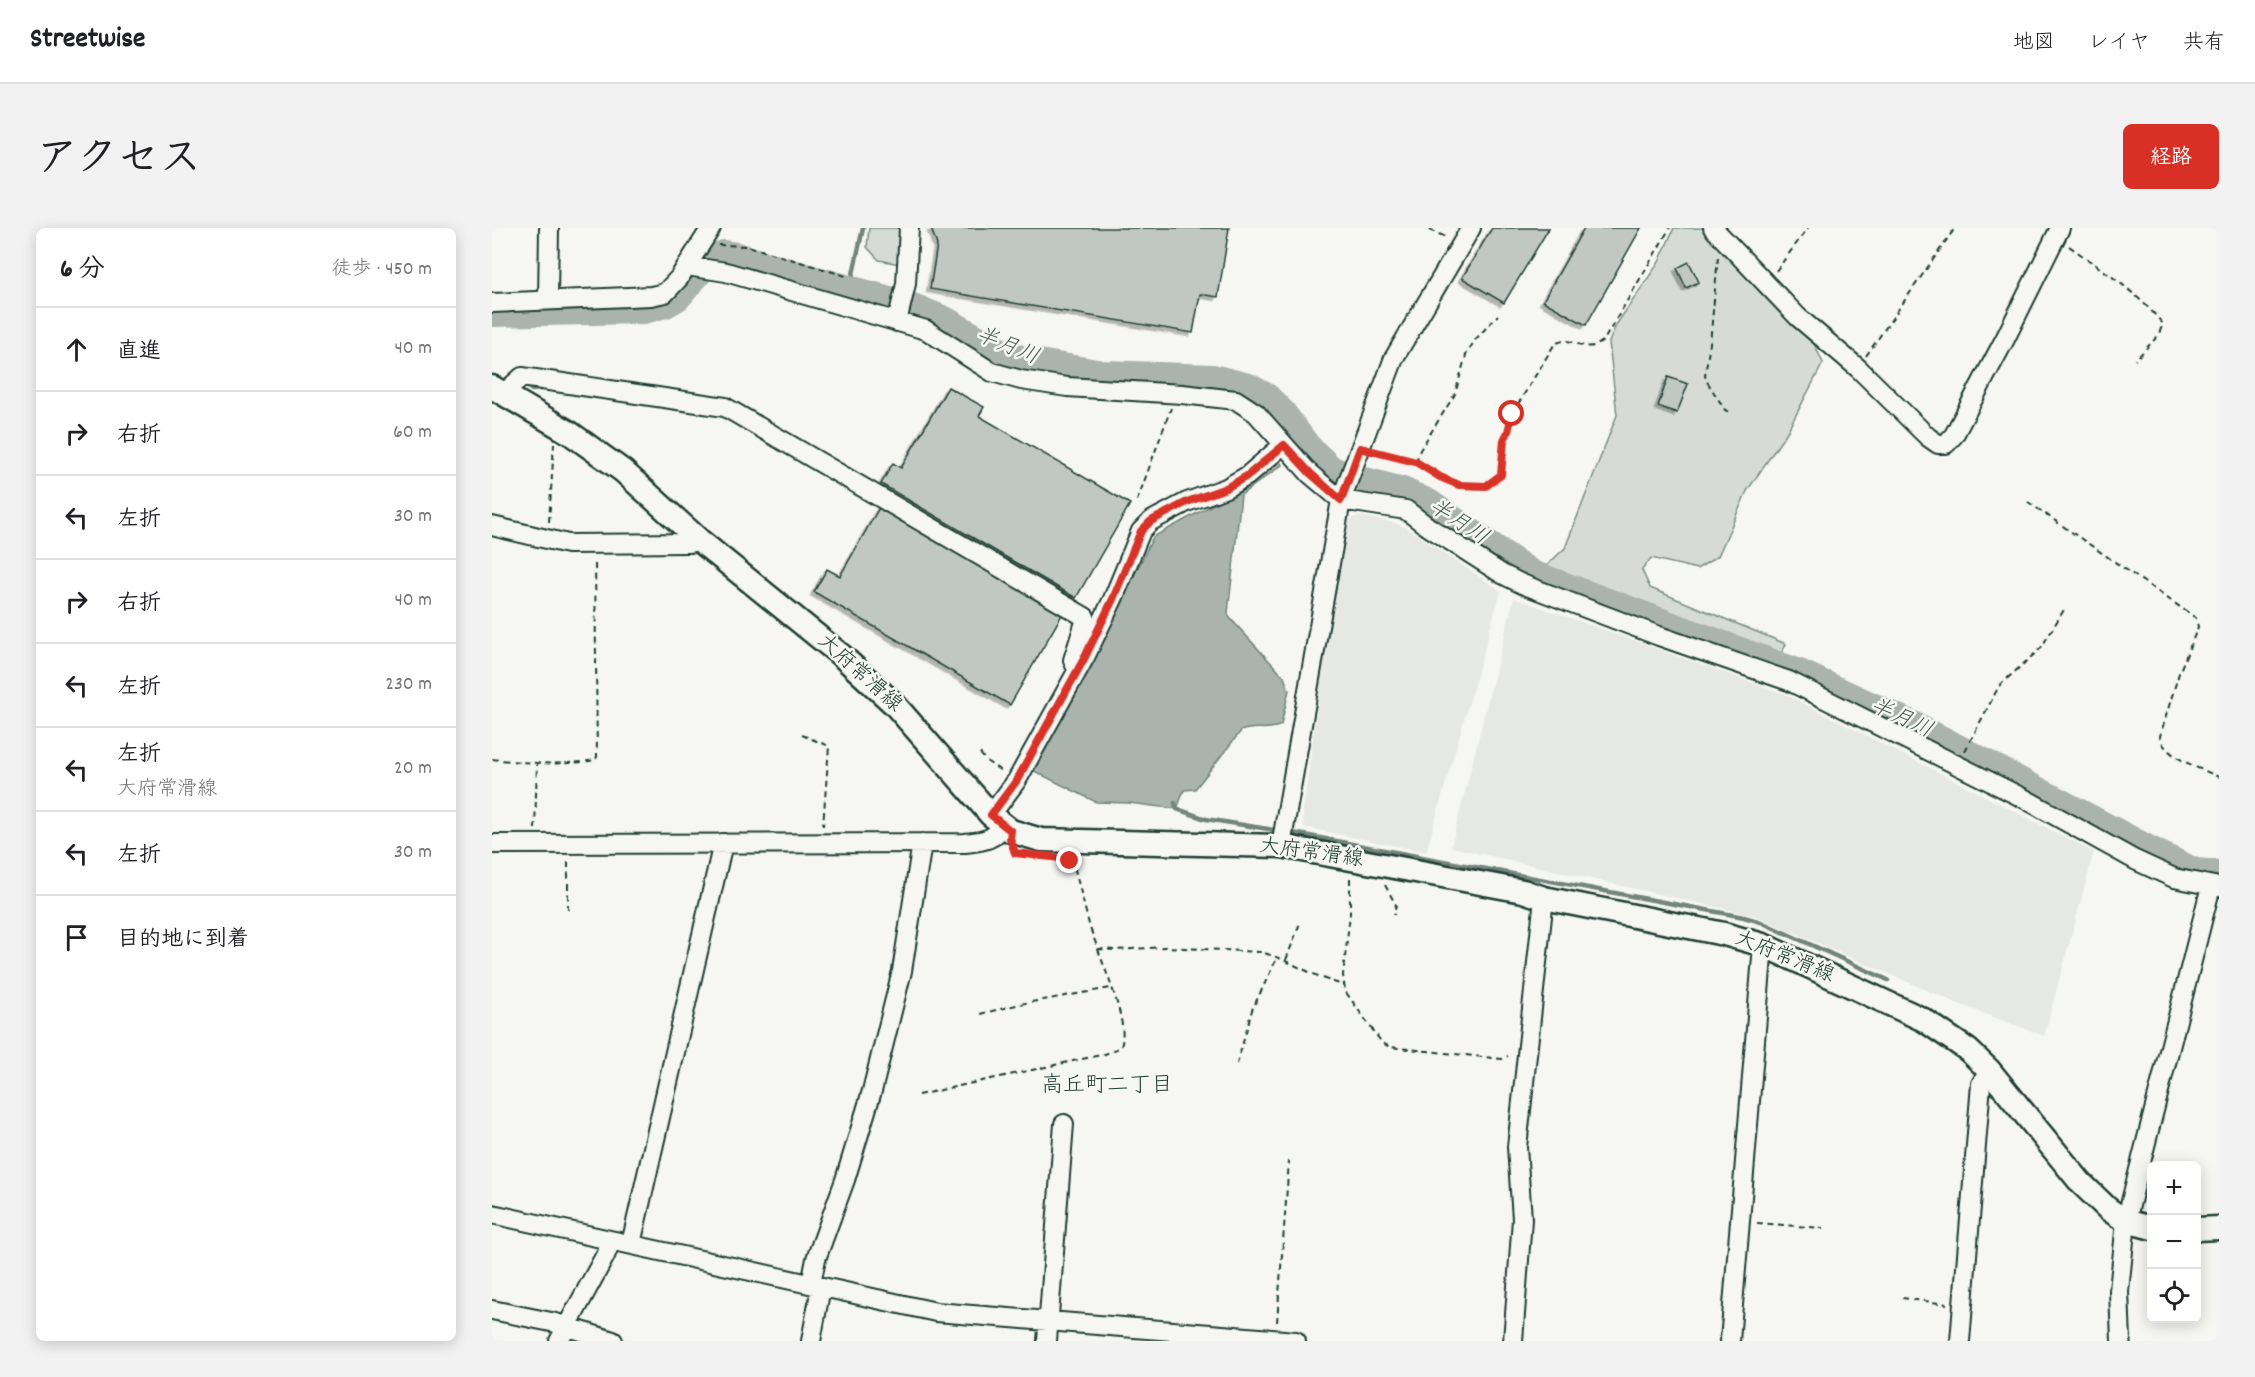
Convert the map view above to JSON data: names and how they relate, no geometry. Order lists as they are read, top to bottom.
{
  "streets": {
    "main road": ["大府常滑線"]
  },
  "districts": ["高丘町二丁目"],
  "water": ["半月川"],
  "page": {
    "header": "Streetwise",
    "nav": ["地図", "レイヤ", "共有"],
    "title": "アクセス",
    "buttons": "経路",
    "heading": ["6 分", "徒歩 · 450 m"],
    "list": [
      ["直進", "40 m"],
      ["右折", "60 m"],
      ["左折", "30 m"],
      ["右折", "40 m"],
      ["左折", "230 m"],
      ["左折", "大府常滑線", "20 m"],
      ["左折", "30 m"],
      "目的地に到着"
    ],
    "map_buttons": ["+", "−"]
  }
}
